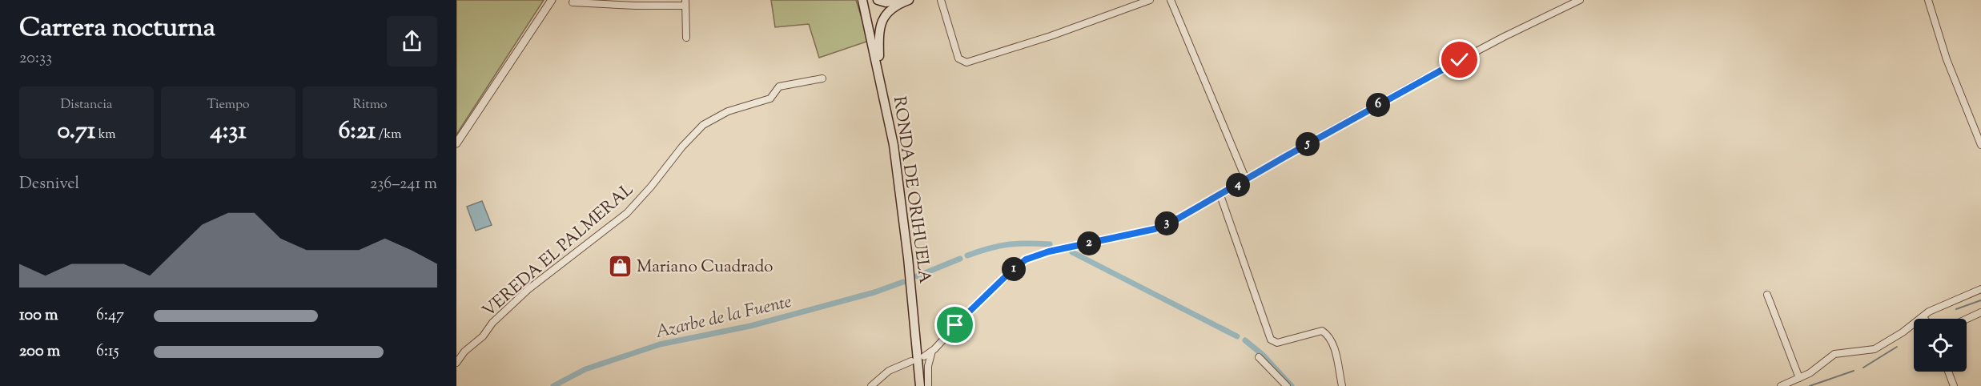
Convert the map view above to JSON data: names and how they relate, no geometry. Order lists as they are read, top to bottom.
{
  "streets": {
    "main road": ["RONDA DE ORIHUELA"],
    "street": ["VEREDA EL PALMERAL"]
  },
  "water": ["Azarbe de la Fuente"],
  "places": {
    "shop": ["Mariano Cuadrado"]
  },
  "page": {
    "heading": ["Carrera nocturna", "20:33"],
    "stats": [
      ["Distancia", "0.71 km"],
      ["Tiempo", "4:31"],
      ["Ritmo", "6:21 /km"]
    ],
    "pins": [
      "6",
      "5",
      "4",
      "3",
      "2",
      "1"
    ],
    "chart": ["Desnivel", "236–241 m"],
    "list": [
      {
        "name": "100 m",
        "note": "6:47"
      },
      {
        "name": "200 m",
        "note": "6:15"
      }
    ]
  }
}
